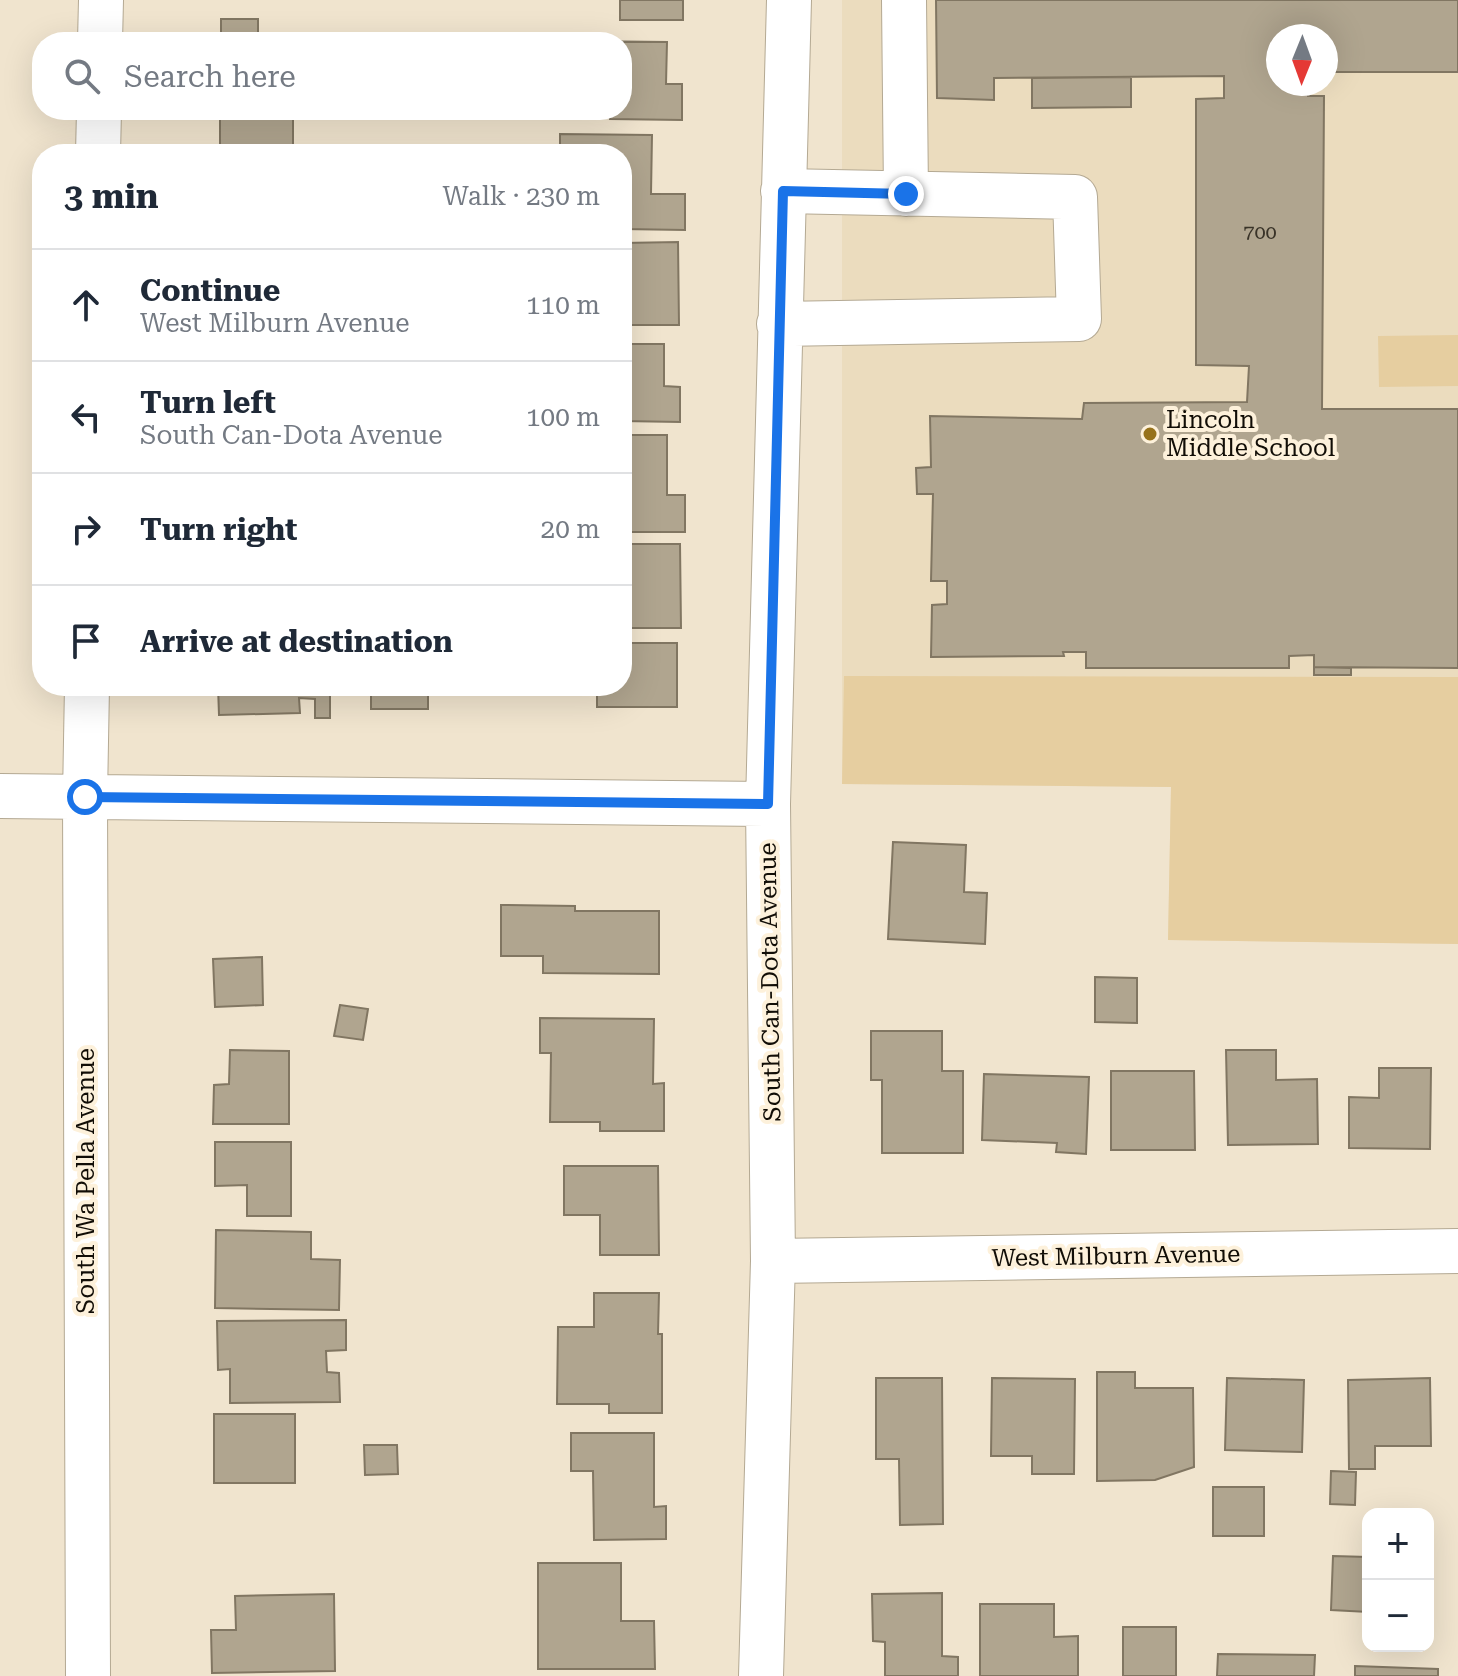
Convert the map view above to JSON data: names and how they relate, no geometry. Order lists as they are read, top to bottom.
{
  "streets": {
    "street": ["South Can-Dota Avenue", "South Wa Pella Avenue", "West Milburn Avenue"]
  },
  "crossings": [
    ["South Can-Dota Avenue", "West Milburn Avenue"]
  ],
  "places": ["Lincoln Middle School"],
  "house_numbers": ["700"],
  "north": "bottom",
  "page": {
    "search": "Search here",
    "heading": ["3 min", "Walk · 230 m"],
    "list": [
      ["Continue", "West Milburn Avenue", "110 m"],
      ["Turn left", "South Can-Dota Avenue", "100 m"],
      ["Turn right", "20 m"],
      "Arrive at destination"
    ],
    "map_buttons": ["+", "−"]
  }
}
